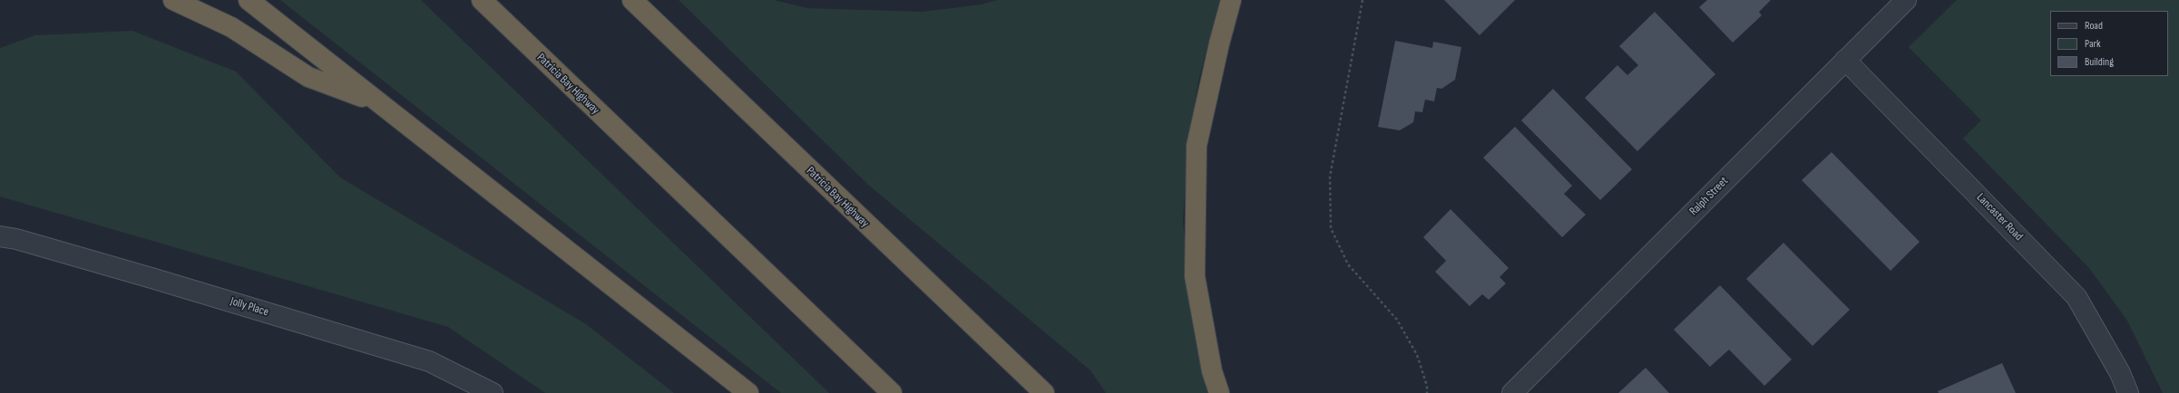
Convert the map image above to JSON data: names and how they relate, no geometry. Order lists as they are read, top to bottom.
{
  "streets": {
    "highway": ["Patricia Bay Highway"],
    "street": ["Ralph Street", "Lancaster Road", "Jolly Place"]
  },
  "crossings": [
    ["Ralph Street", "Lancaster Road"]
  ],
  "legend": ["Road", "Park", "Building"]
}
